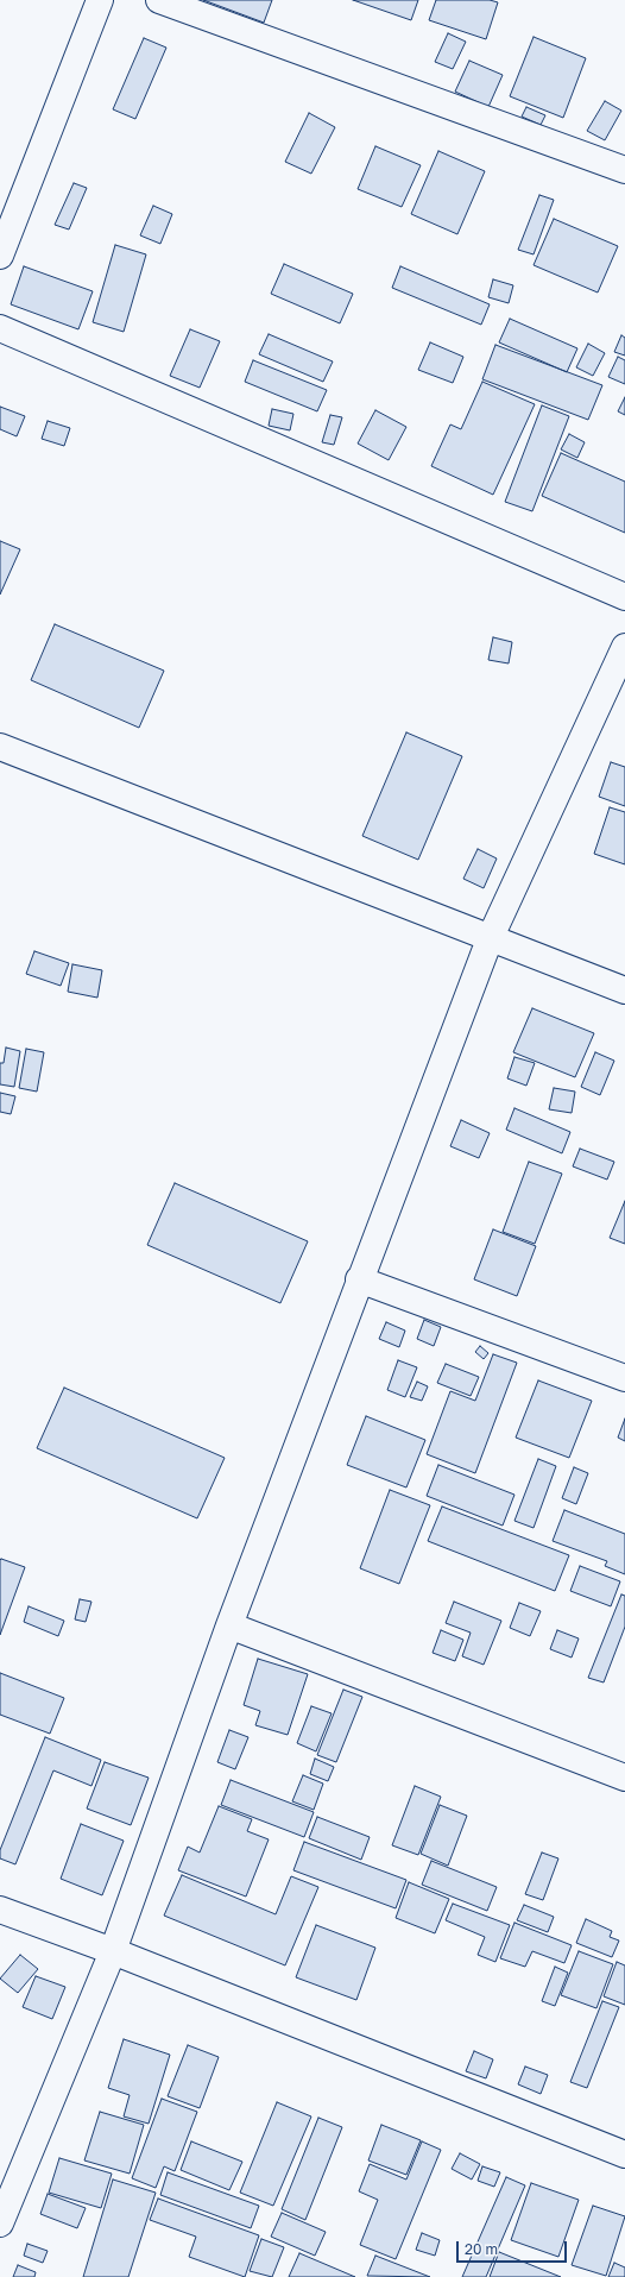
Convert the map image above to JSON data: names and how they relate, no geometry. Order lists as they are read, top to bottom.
{
  "scale_bar": "20 m"
}
